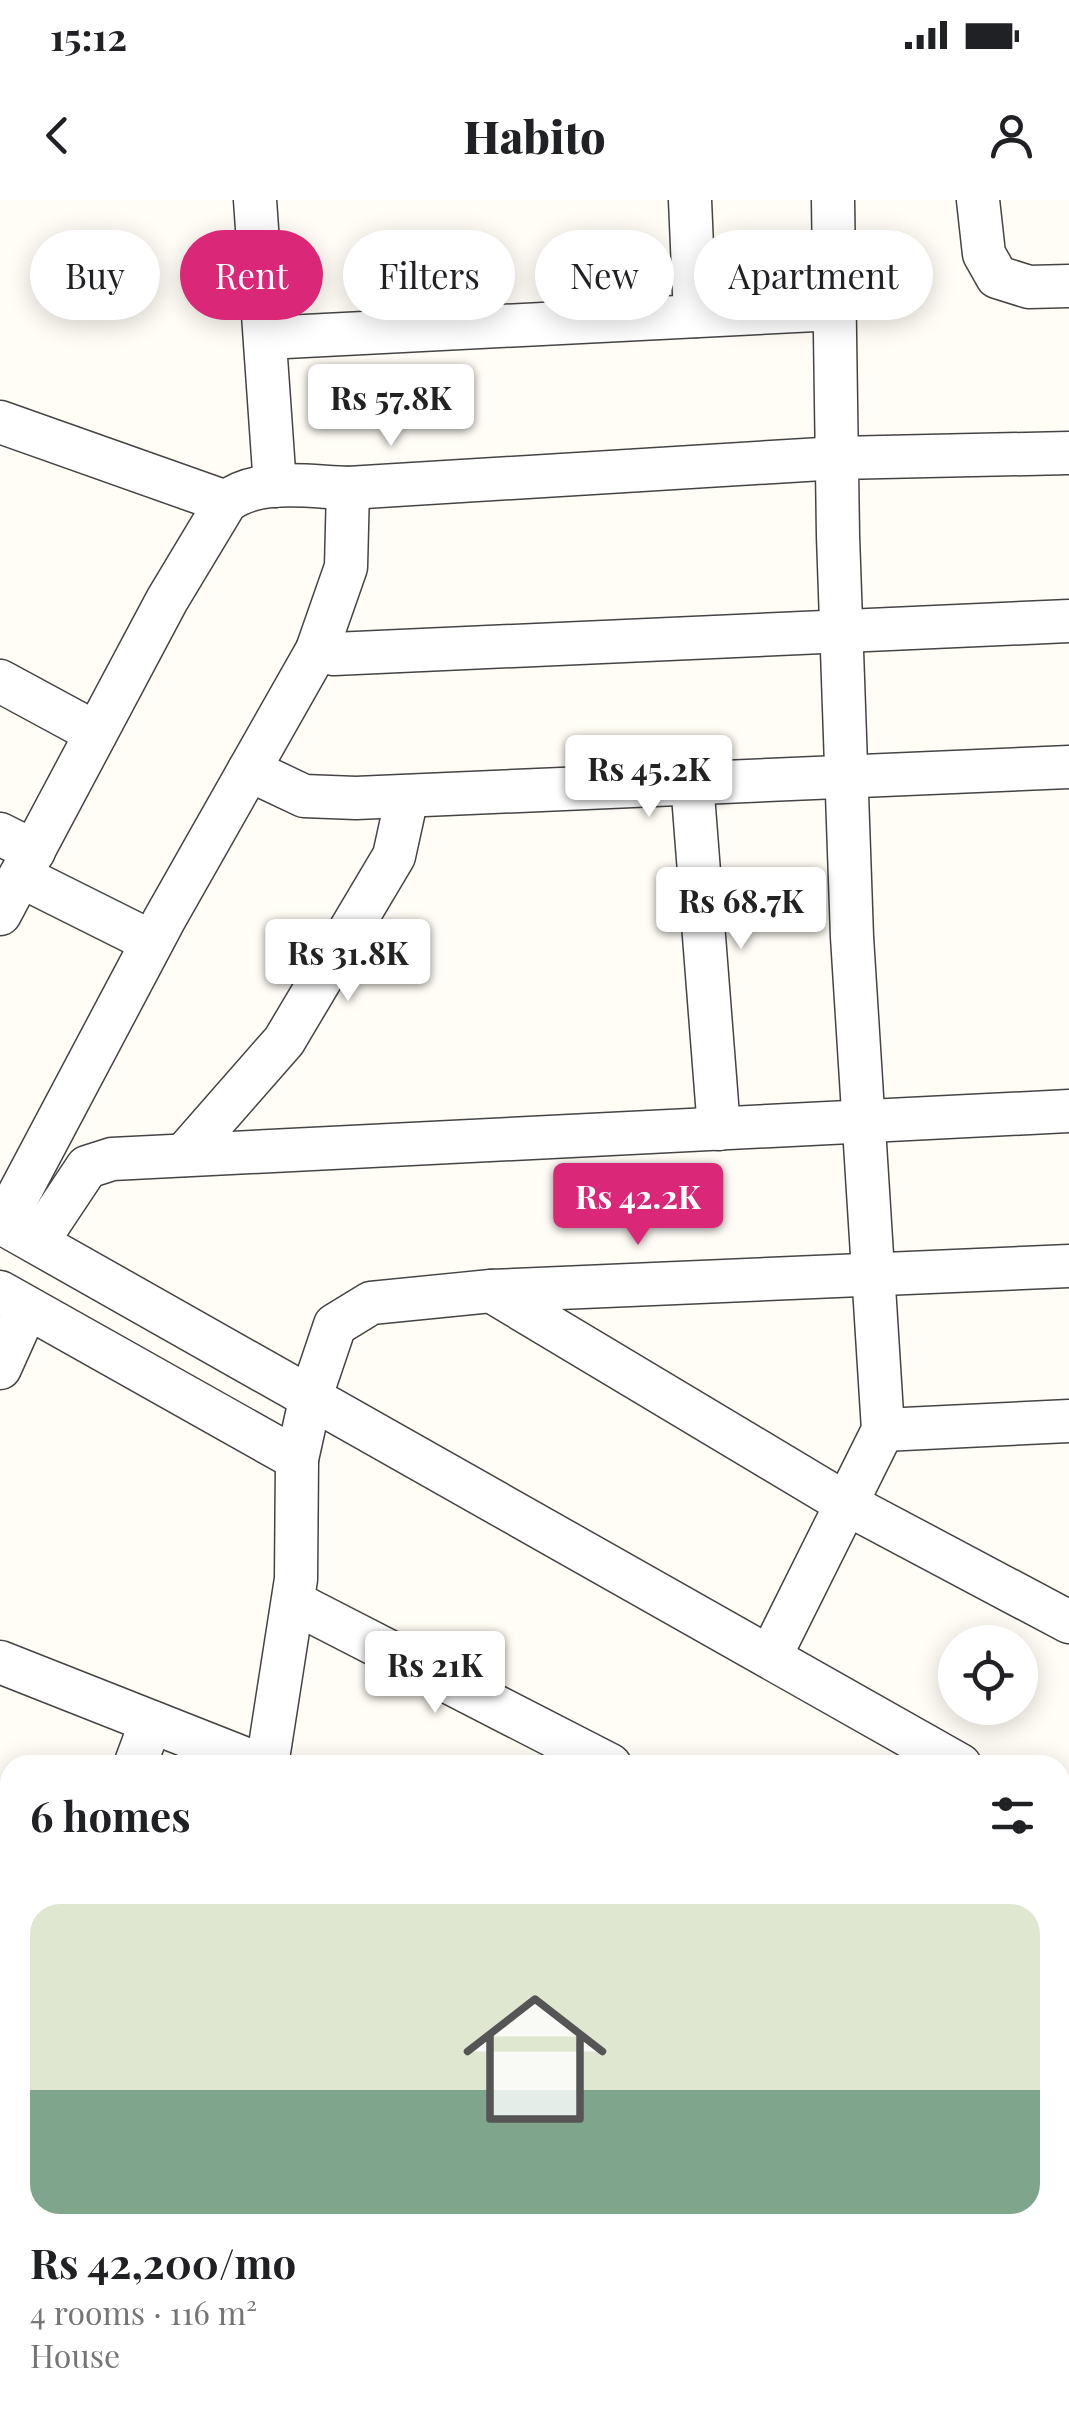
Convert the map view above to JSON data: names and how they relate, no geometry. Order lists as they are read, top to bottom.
{
  "page": {
    "status": "15:12",
    "header": "Habito",
    "chip": [
      "Buy",
      "Rent",
      "Filters",
      "New",
      "Apartment"
    ],
    "price": [
      "Rs 57.8K",
      "Rs 45.2K",
      "Rs 68.7K",
      "Rs 31.8K",
      "Rs 42.2K",
      "Rs 21K"
    ],
    "heading": "6 homes",
    "list": [
      {
        "name": "Rs 42,200/mo",
        "note": "4 rooms · 116 m² · House"
      }
    ]
  }
}
